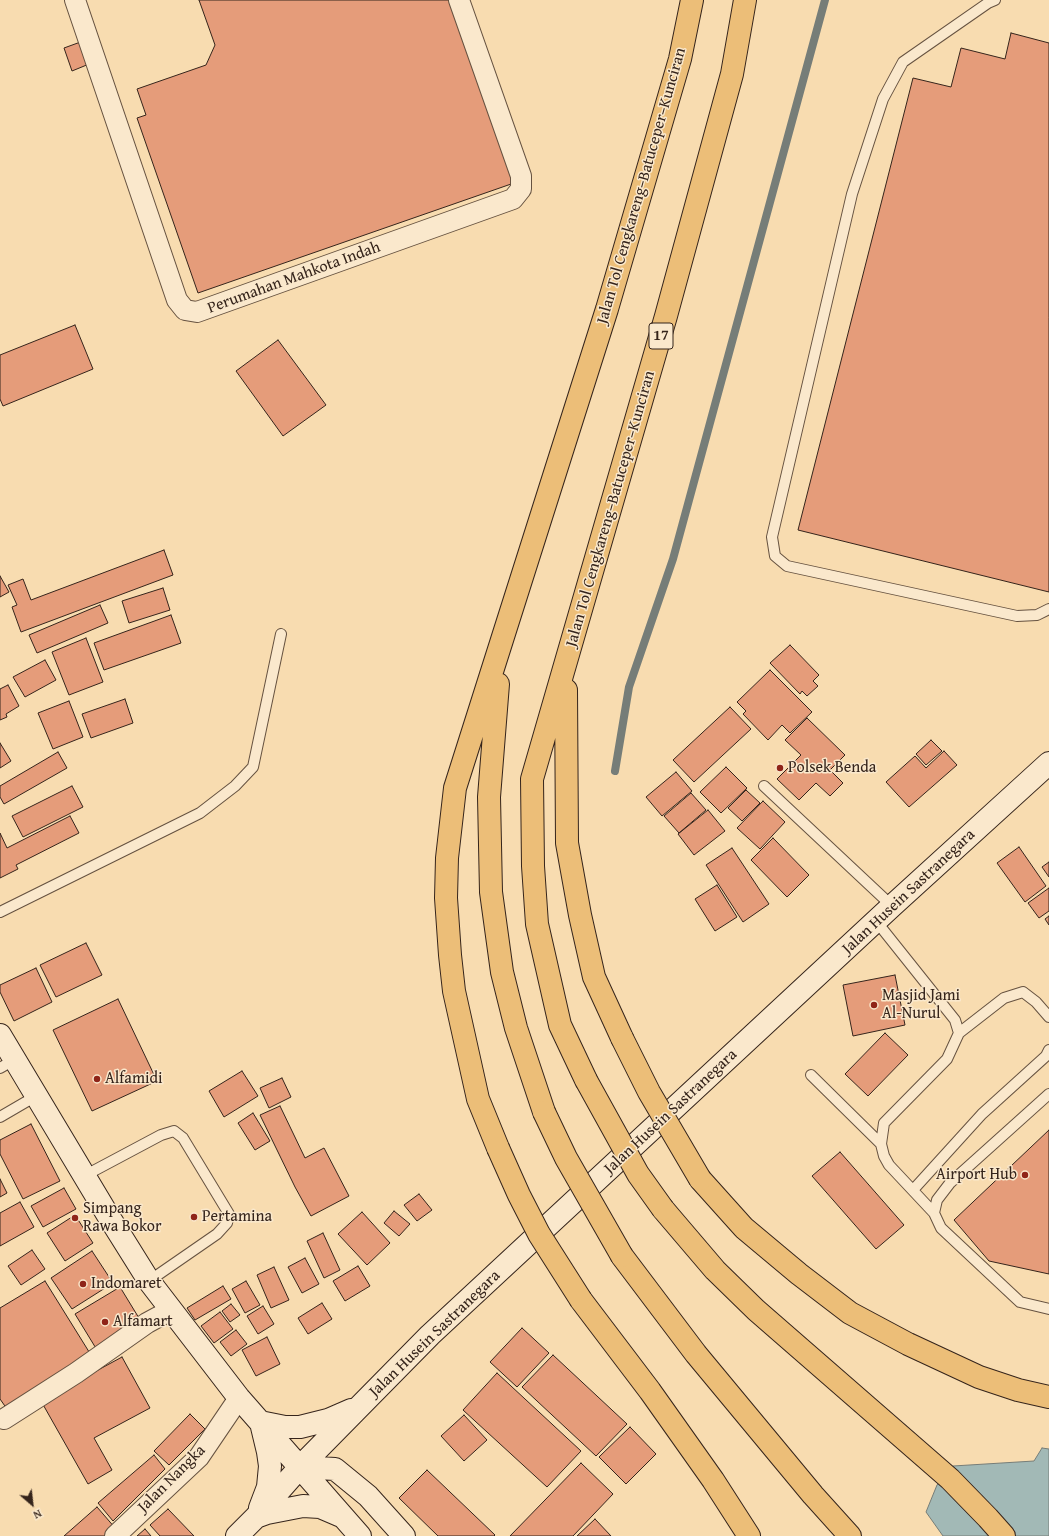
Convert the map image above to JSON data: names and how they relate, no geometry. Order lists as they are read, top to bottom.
{
  "streets": {
    "highway": ["Jalan Tol Cengkareng–Batuceper–Kunciran", "17"],
    "main road": ["Jalan Husein Sastranegara"],
    "street": ["Perumahan Mahkota Indah", "Jalan Nangka"]
  },
  "places": [
    "Polsek Benda",
    "Masjid Jami Al-Nurul",
    "Alfamidi",
    "Airport Hub",
    "Pertamina",
    "Simpang Rawa Bokor",
    "Indomaret",
    "Alfamart"
  ],
  "north": "bottom right"
}
